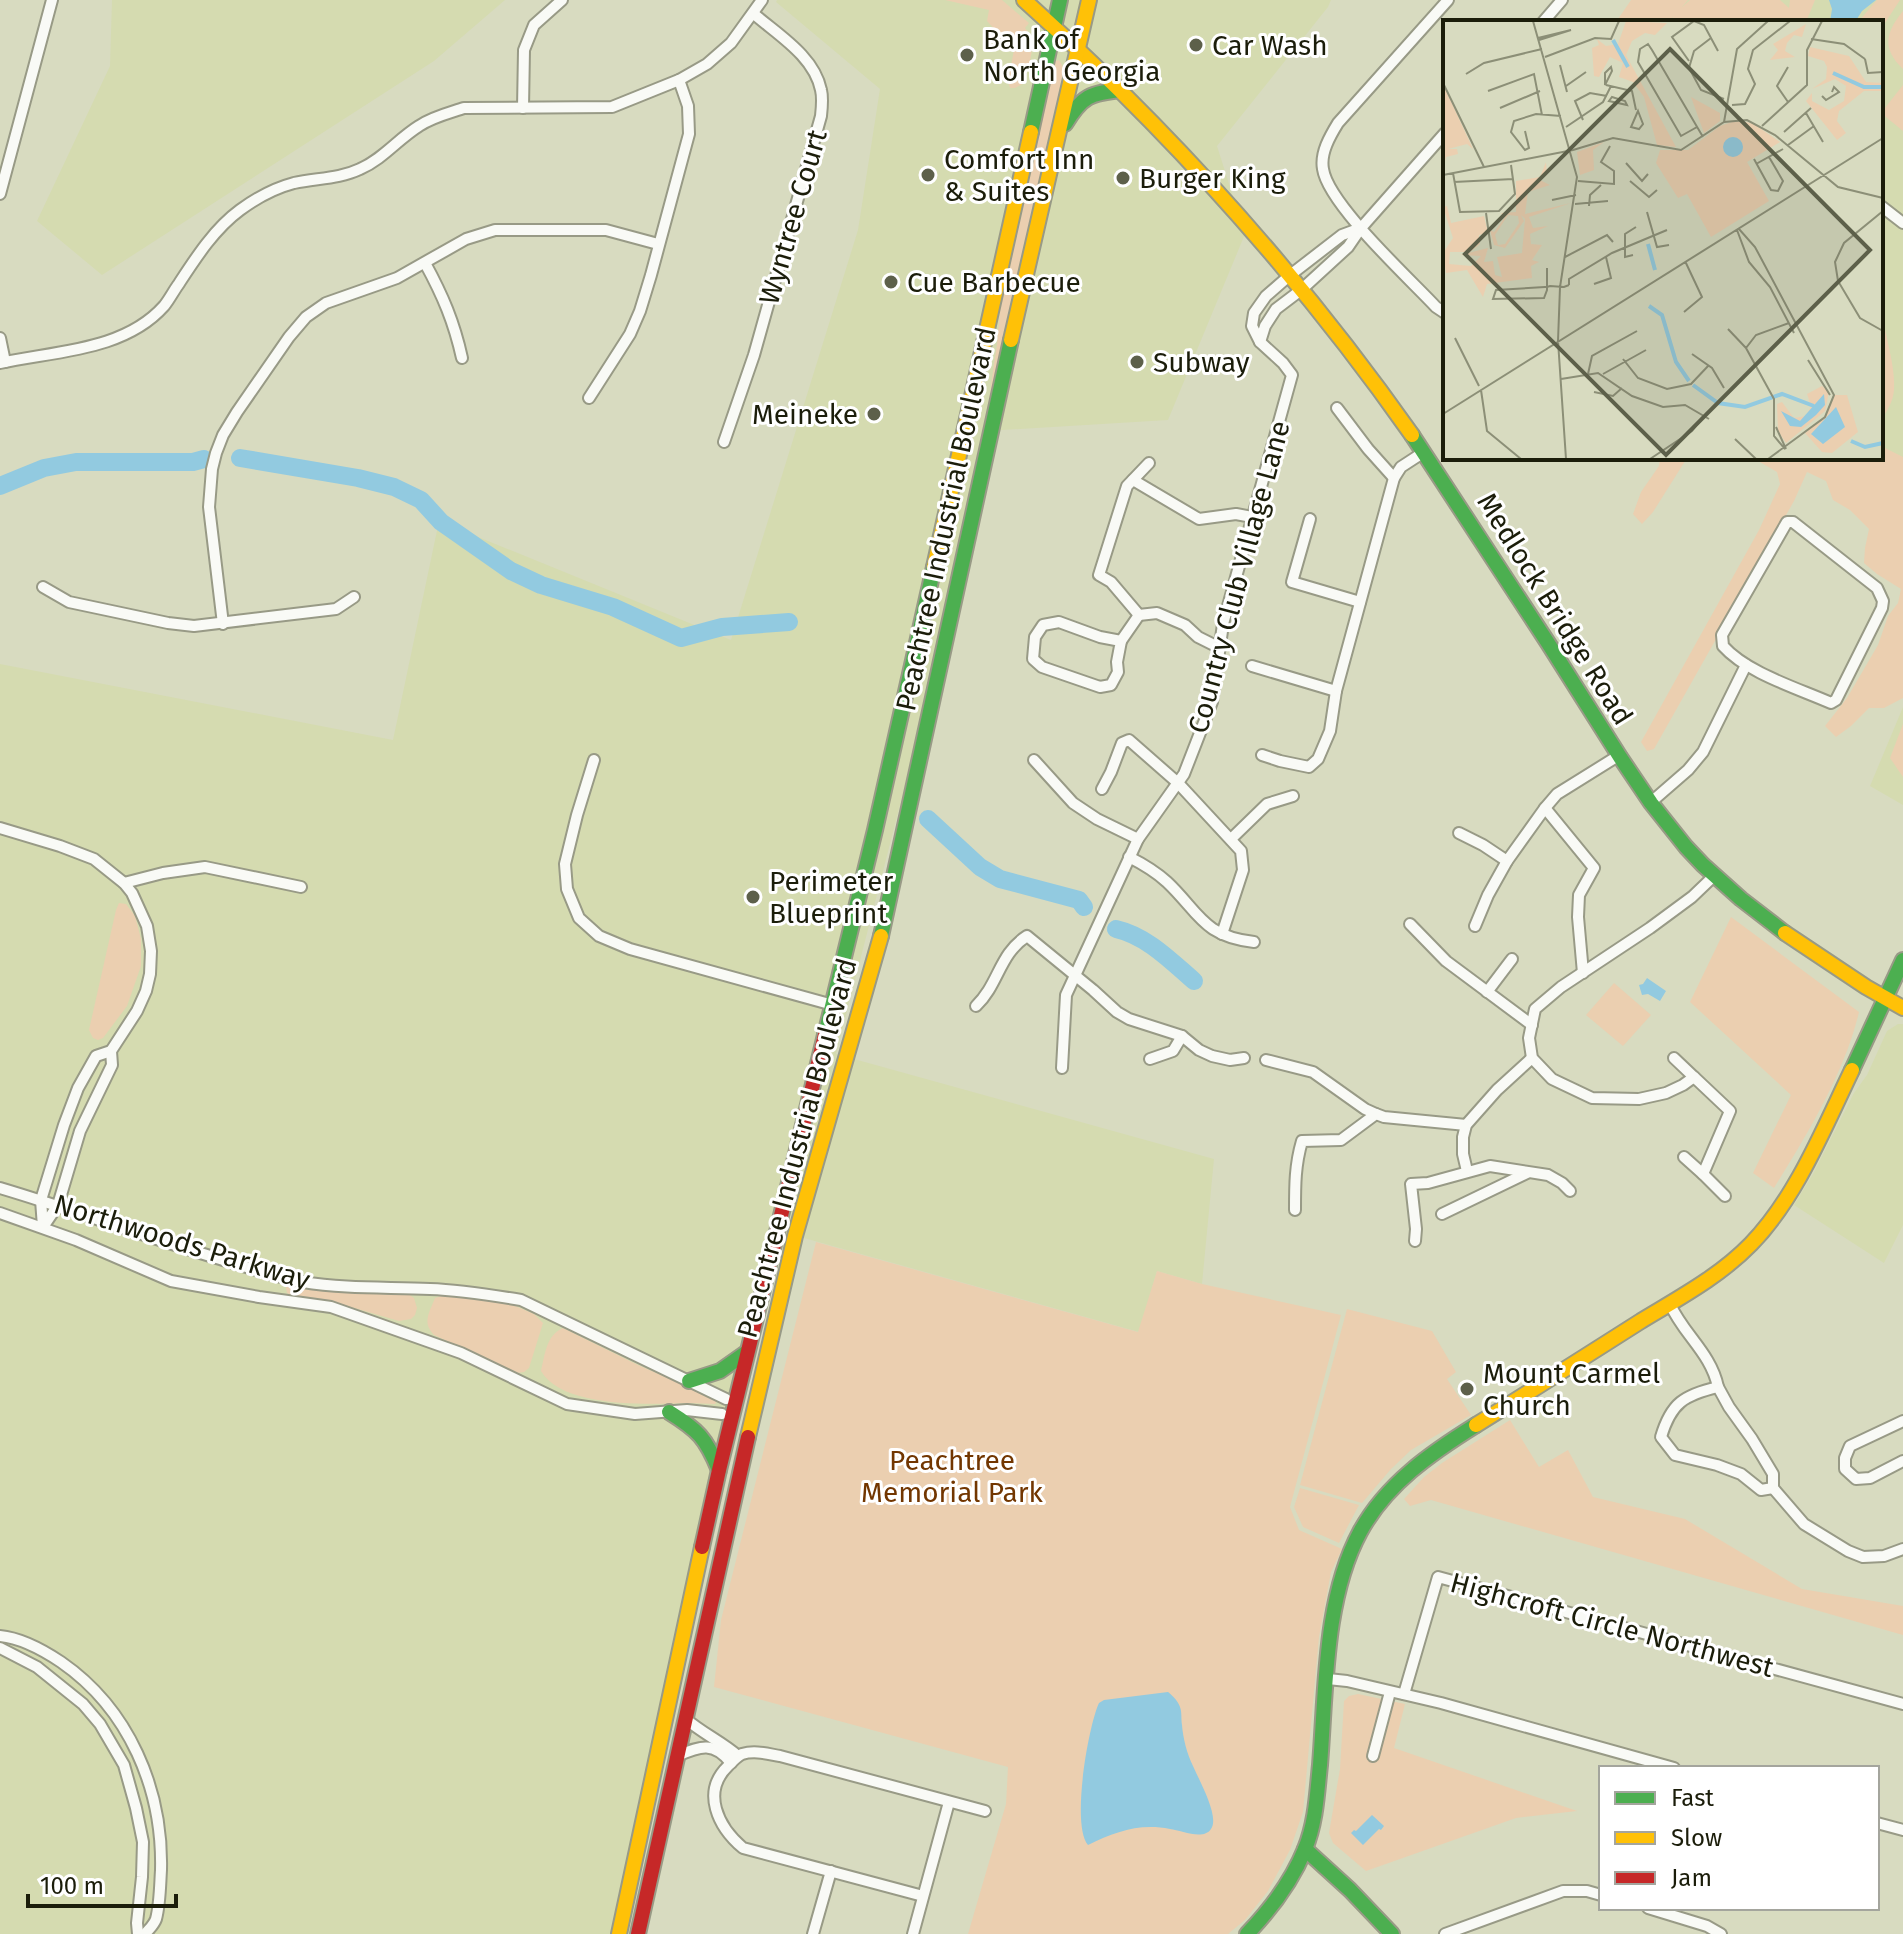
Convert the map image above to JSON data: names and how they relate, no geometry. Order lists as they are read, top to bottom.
{
  "streets": {
    "main road": ["Peachtree Industrial Boulevard", "Medlock Bridge Road"],
    "street": [
      "Wyntree Court",
      "Country Club Village Lane",
      "Northwoods Parkway",
      "Highcroft Circle Northwest"
    ]
  },
  "crossings": [
    ["Peachtree Industrial Boulevard", "Medlock Bridge Road"]
  ],
  "parks": ["Peachtree Memorial Park"],
  "places": [
    "Car Wash",
    "Bank of North Georgia",
    "Comfort Inn & Suites",
    "Burger King",
    "Cue Barbecue",
    "Subway",
    "Meineke",
    "Perimeter Blueprint",
    "Mount Carmel Church"
  ],
  "legend": ["Fast", "Slow", "Jam"],
  "scale_bar": "100 m"
}
